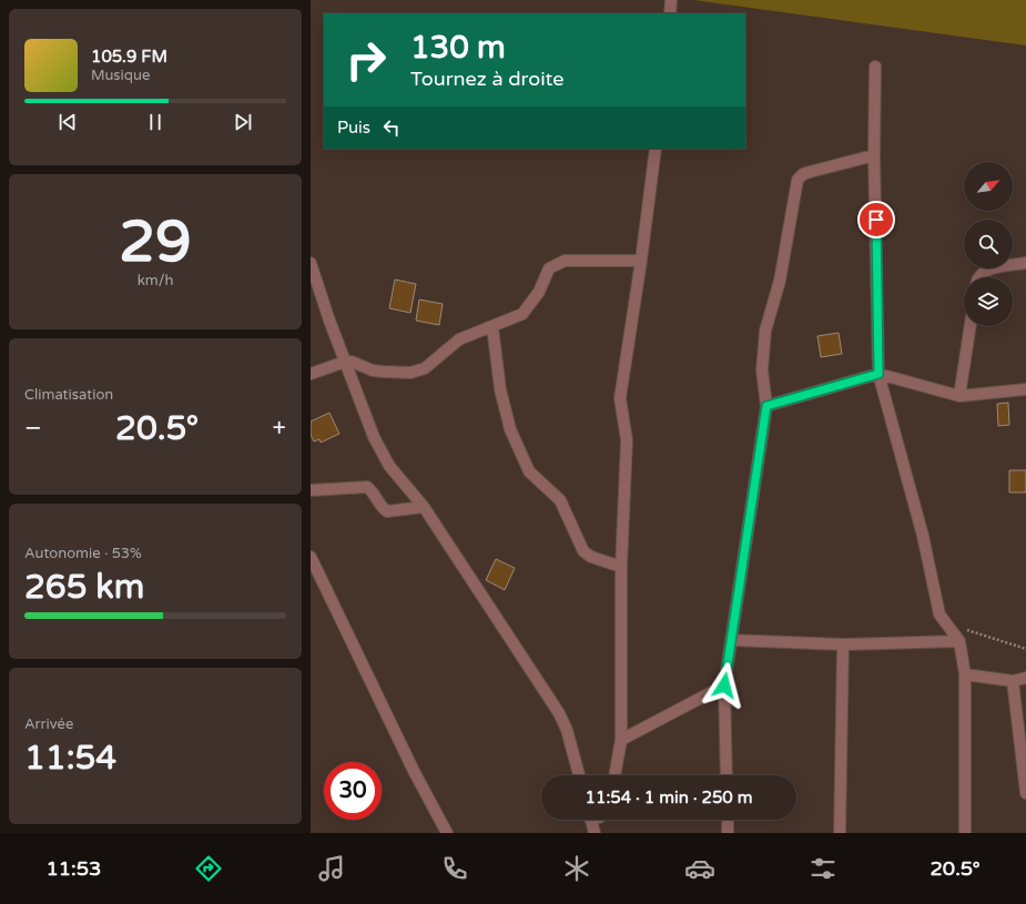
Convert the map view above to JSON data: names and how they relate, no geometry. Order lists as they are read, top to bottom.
{
  "north": "top right",
  "page": {
    "turn": ["130 m", "Tournez à droite"],
    "song": ["105.9 FM", "Musique"],
    "then": "Puis",
    "tile": [
      ["29", "km/h"],
      "Climatisation",
      ["Autonomie · 53%", "265 km"],
      ["Arrivée", "11:54"]
    ],
    "heat": ["−", "20.5°", "+"],
    "limit": "30",
    "trip": "11:54 · 1 min · 250 m",
    "tabs": ["11:53", "20.5°"]
  }
}
